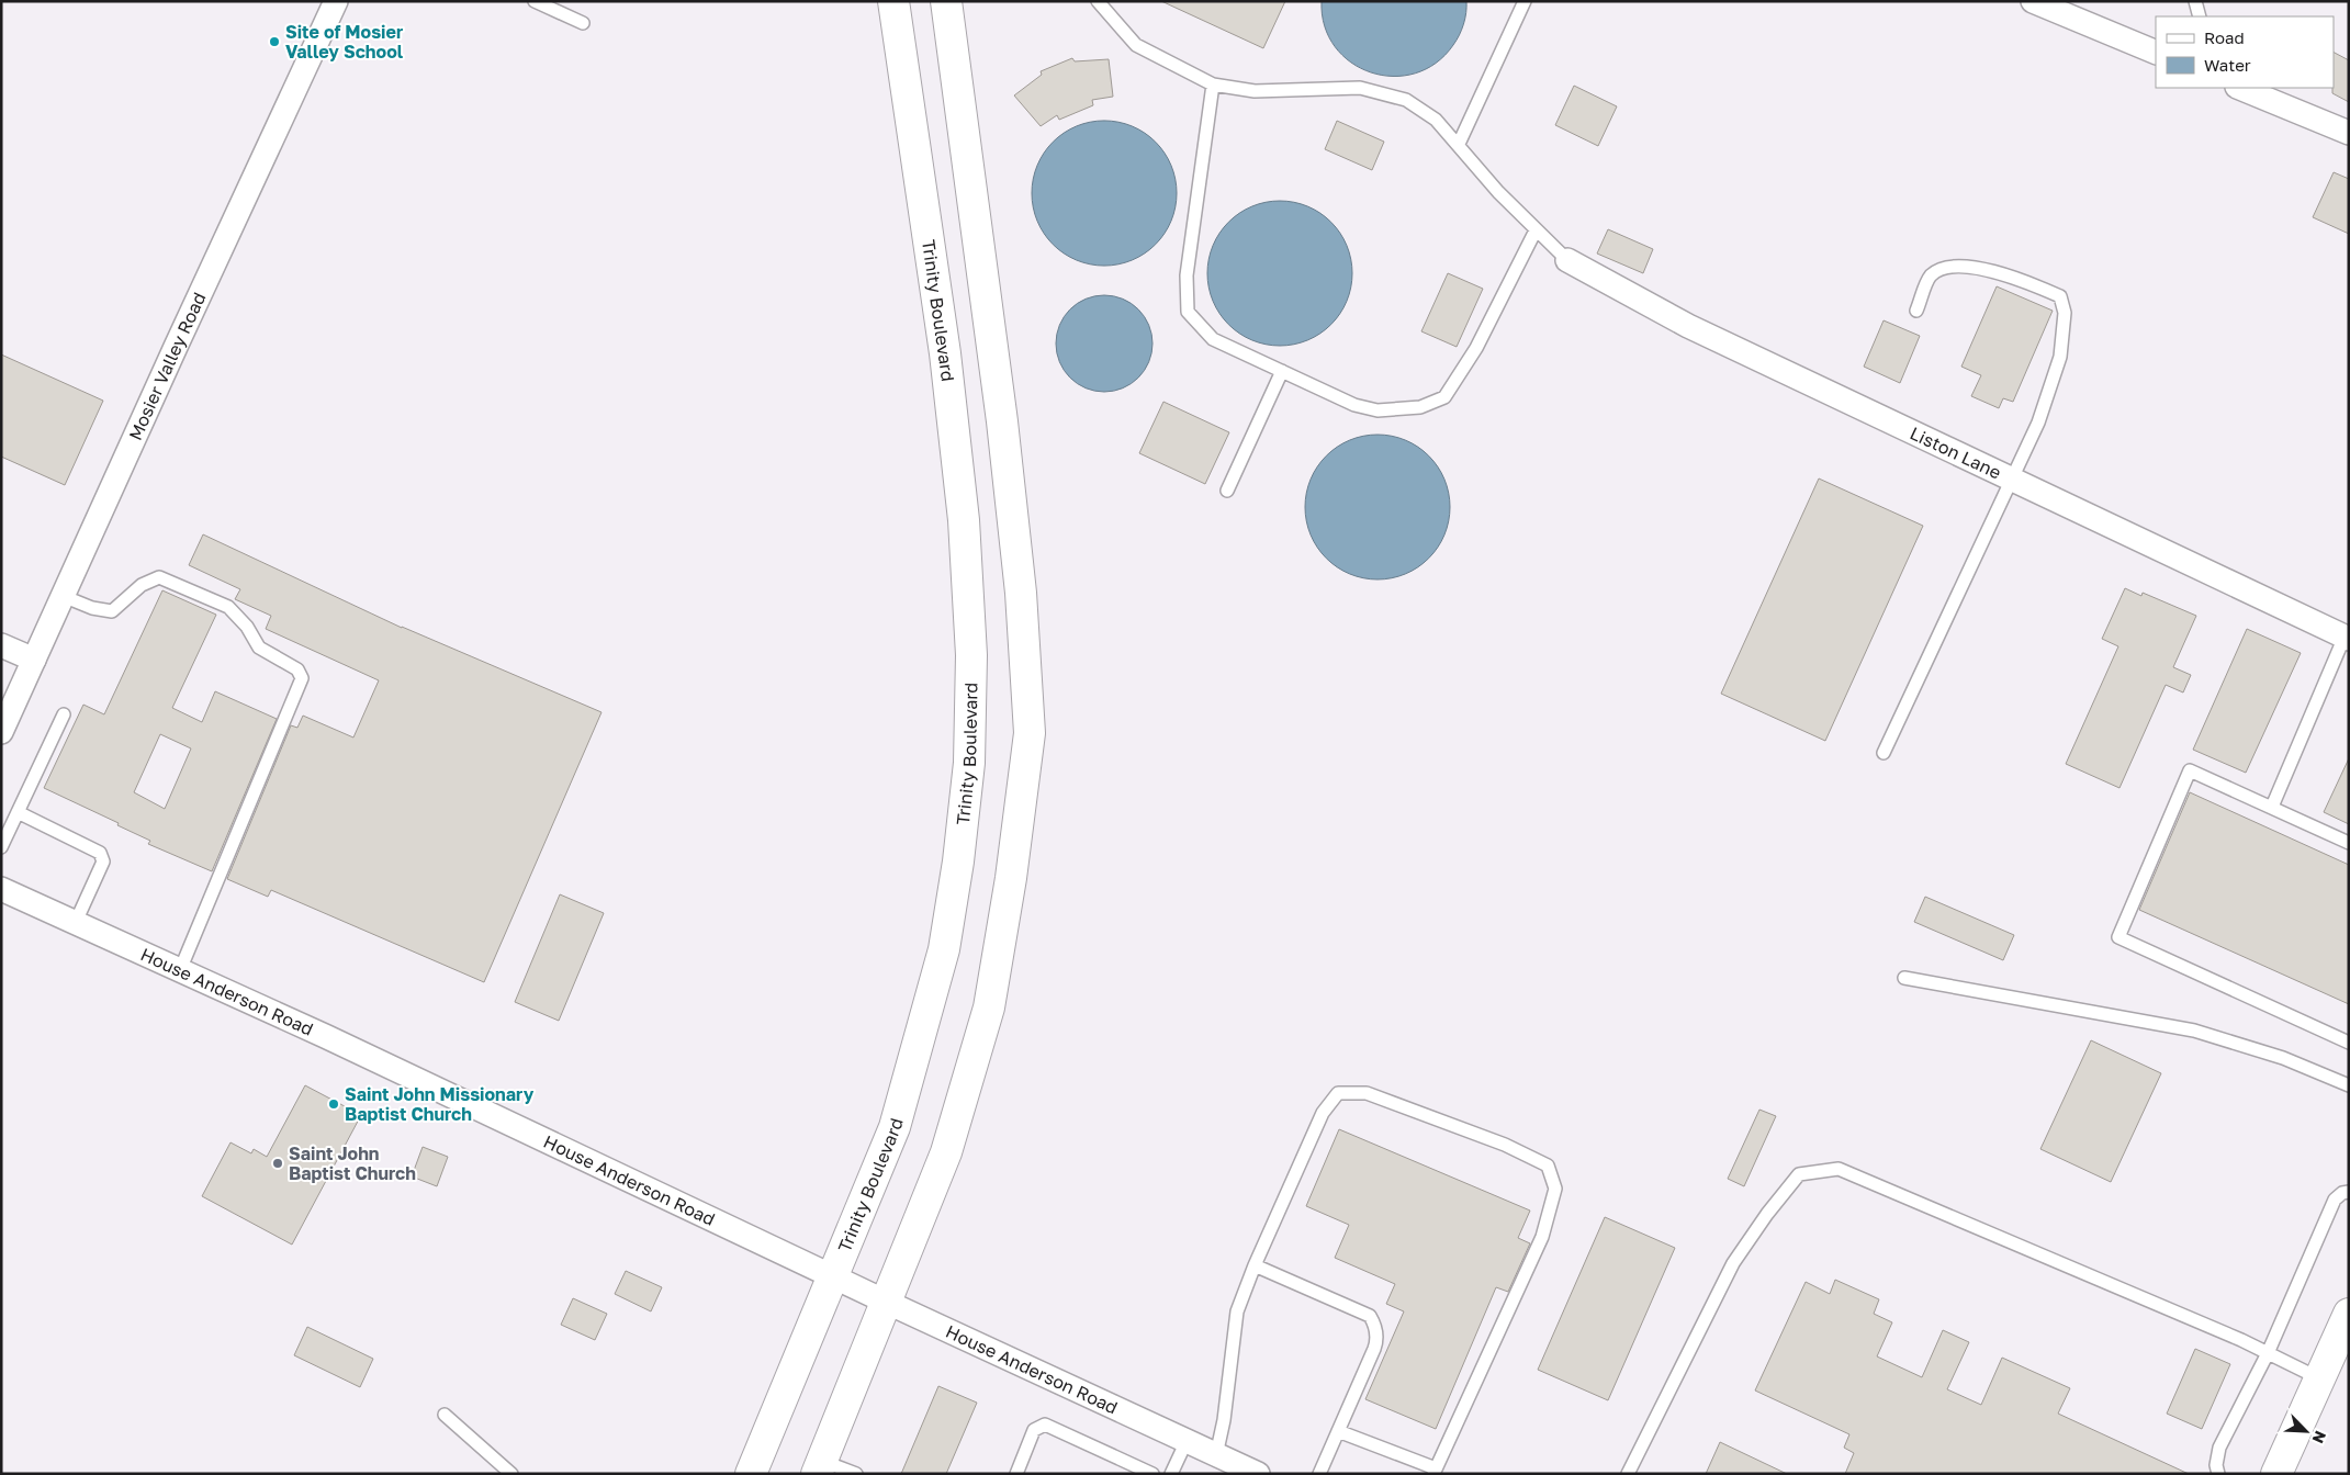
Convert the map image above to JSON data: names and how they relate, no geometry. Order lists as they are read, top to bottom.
{
  "streets": {
    "main road": ["Trinity Boulevard"],
    "street": ["Mosier Valley Road", "Liston Lane", "House Anderson Road"]
  },
  "crossings": [
    ["Trinity Boulevard", "House Anderson Road"]
  ],
  "places": ["Site of Mosier Valley School", "Saint John Missionary Baptist Church", "Saint John Baptist Church"],
  "legend": ["Road", "Water"],
  "north": "bottom right"
}
